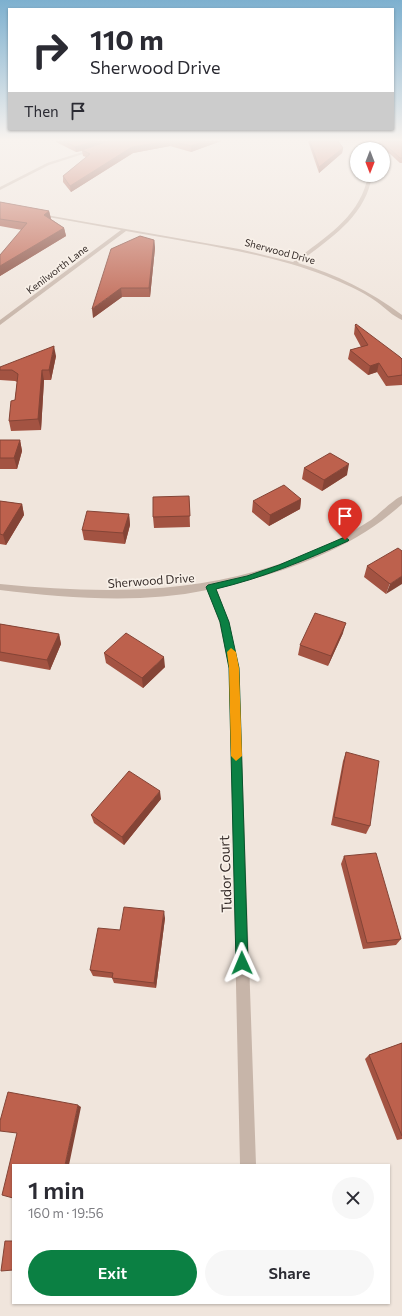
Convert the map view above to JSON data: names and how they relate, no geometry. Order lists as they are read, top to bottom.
{
  "streets": {
    "street": ["Sherwood Drive", "Kenilworth Lane", "Tudor Court"]
  },
  "crossings": [
    ["Sherwood Drive", "Kenilworth Lane"],
    ["Sherwood Drive", "Tudor Court"]
  ],
  "north": "bottom",
  "page": {
    "turn": ["110 m", "Sherwood Drive"],
    "then": "Then",
    "heading": ["1 min", "160 m · 19:56"],
    "buttons": ["Exit", "Share"]
  }
}
